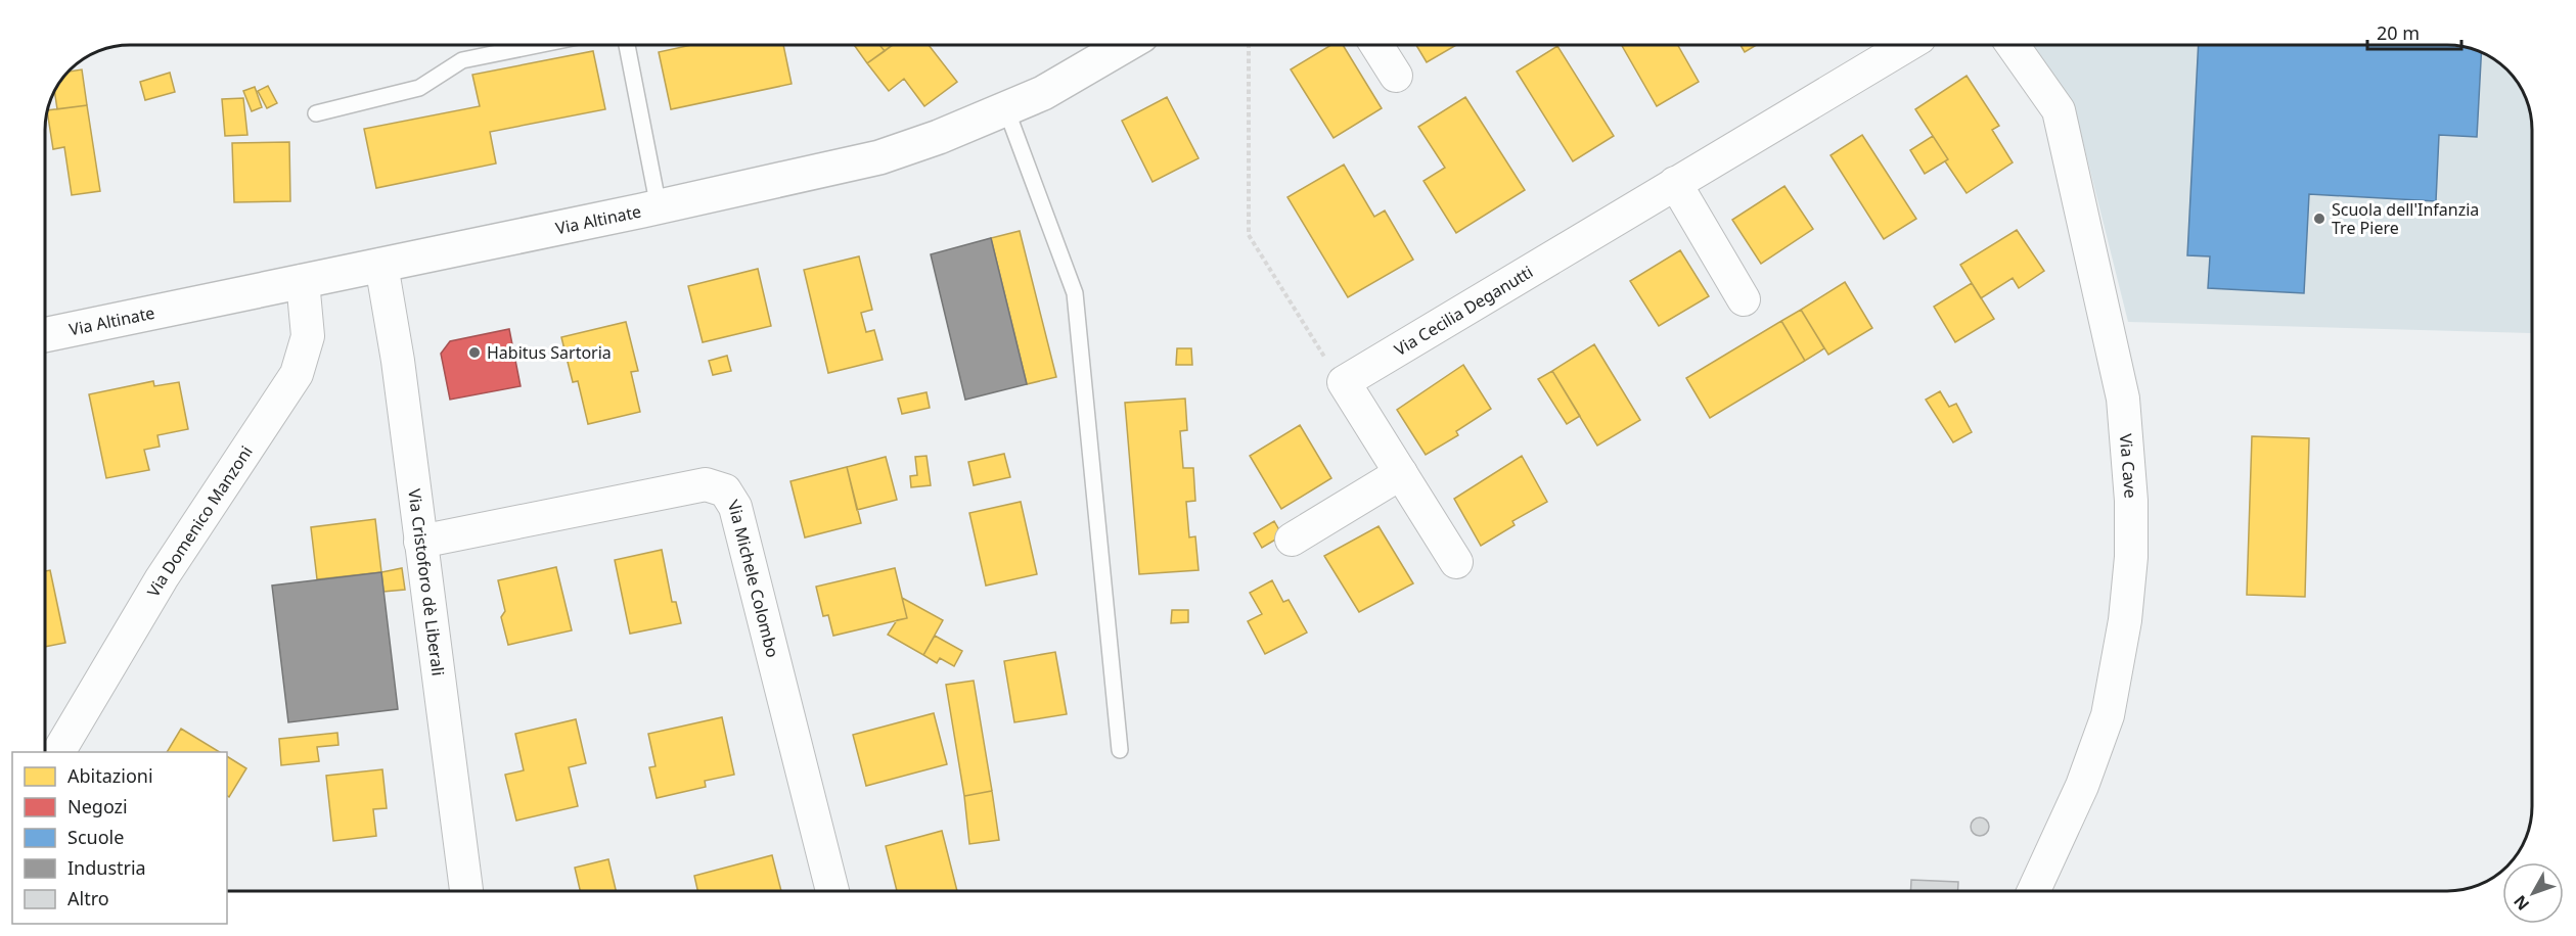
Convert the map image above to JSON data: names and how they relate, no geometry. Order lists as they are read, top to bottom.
{
  "streets": {
    "street": [
      "Via Altinate",
      "Via Cecilia Deganutti",
      "Via Cave",
      "Via Domenico Manzoni",
      "Via Michele Colombo",
      "Via Cristoforo dè Liberali"
    ]
  },
  "crossings": [
    ["Via Altinate", "Via Domenico Manzoni"],
    ["Via Altinate", "Via Cristoforo dè Liberali"],
    ["Via Michele Colombo", "Via Cristoforo dè Liberali"]
  ],
  "places": ["Scuola dell'Infanzia Tre Piere", "Habitus Sartoria"],
  "legend": [
    "Abitazioni",
    "Negozi",
    "Scuole",
    "Industria",
    "Altro"
  ],
  "scale_bar": "20 m",
  "north": "bottom left"
}
